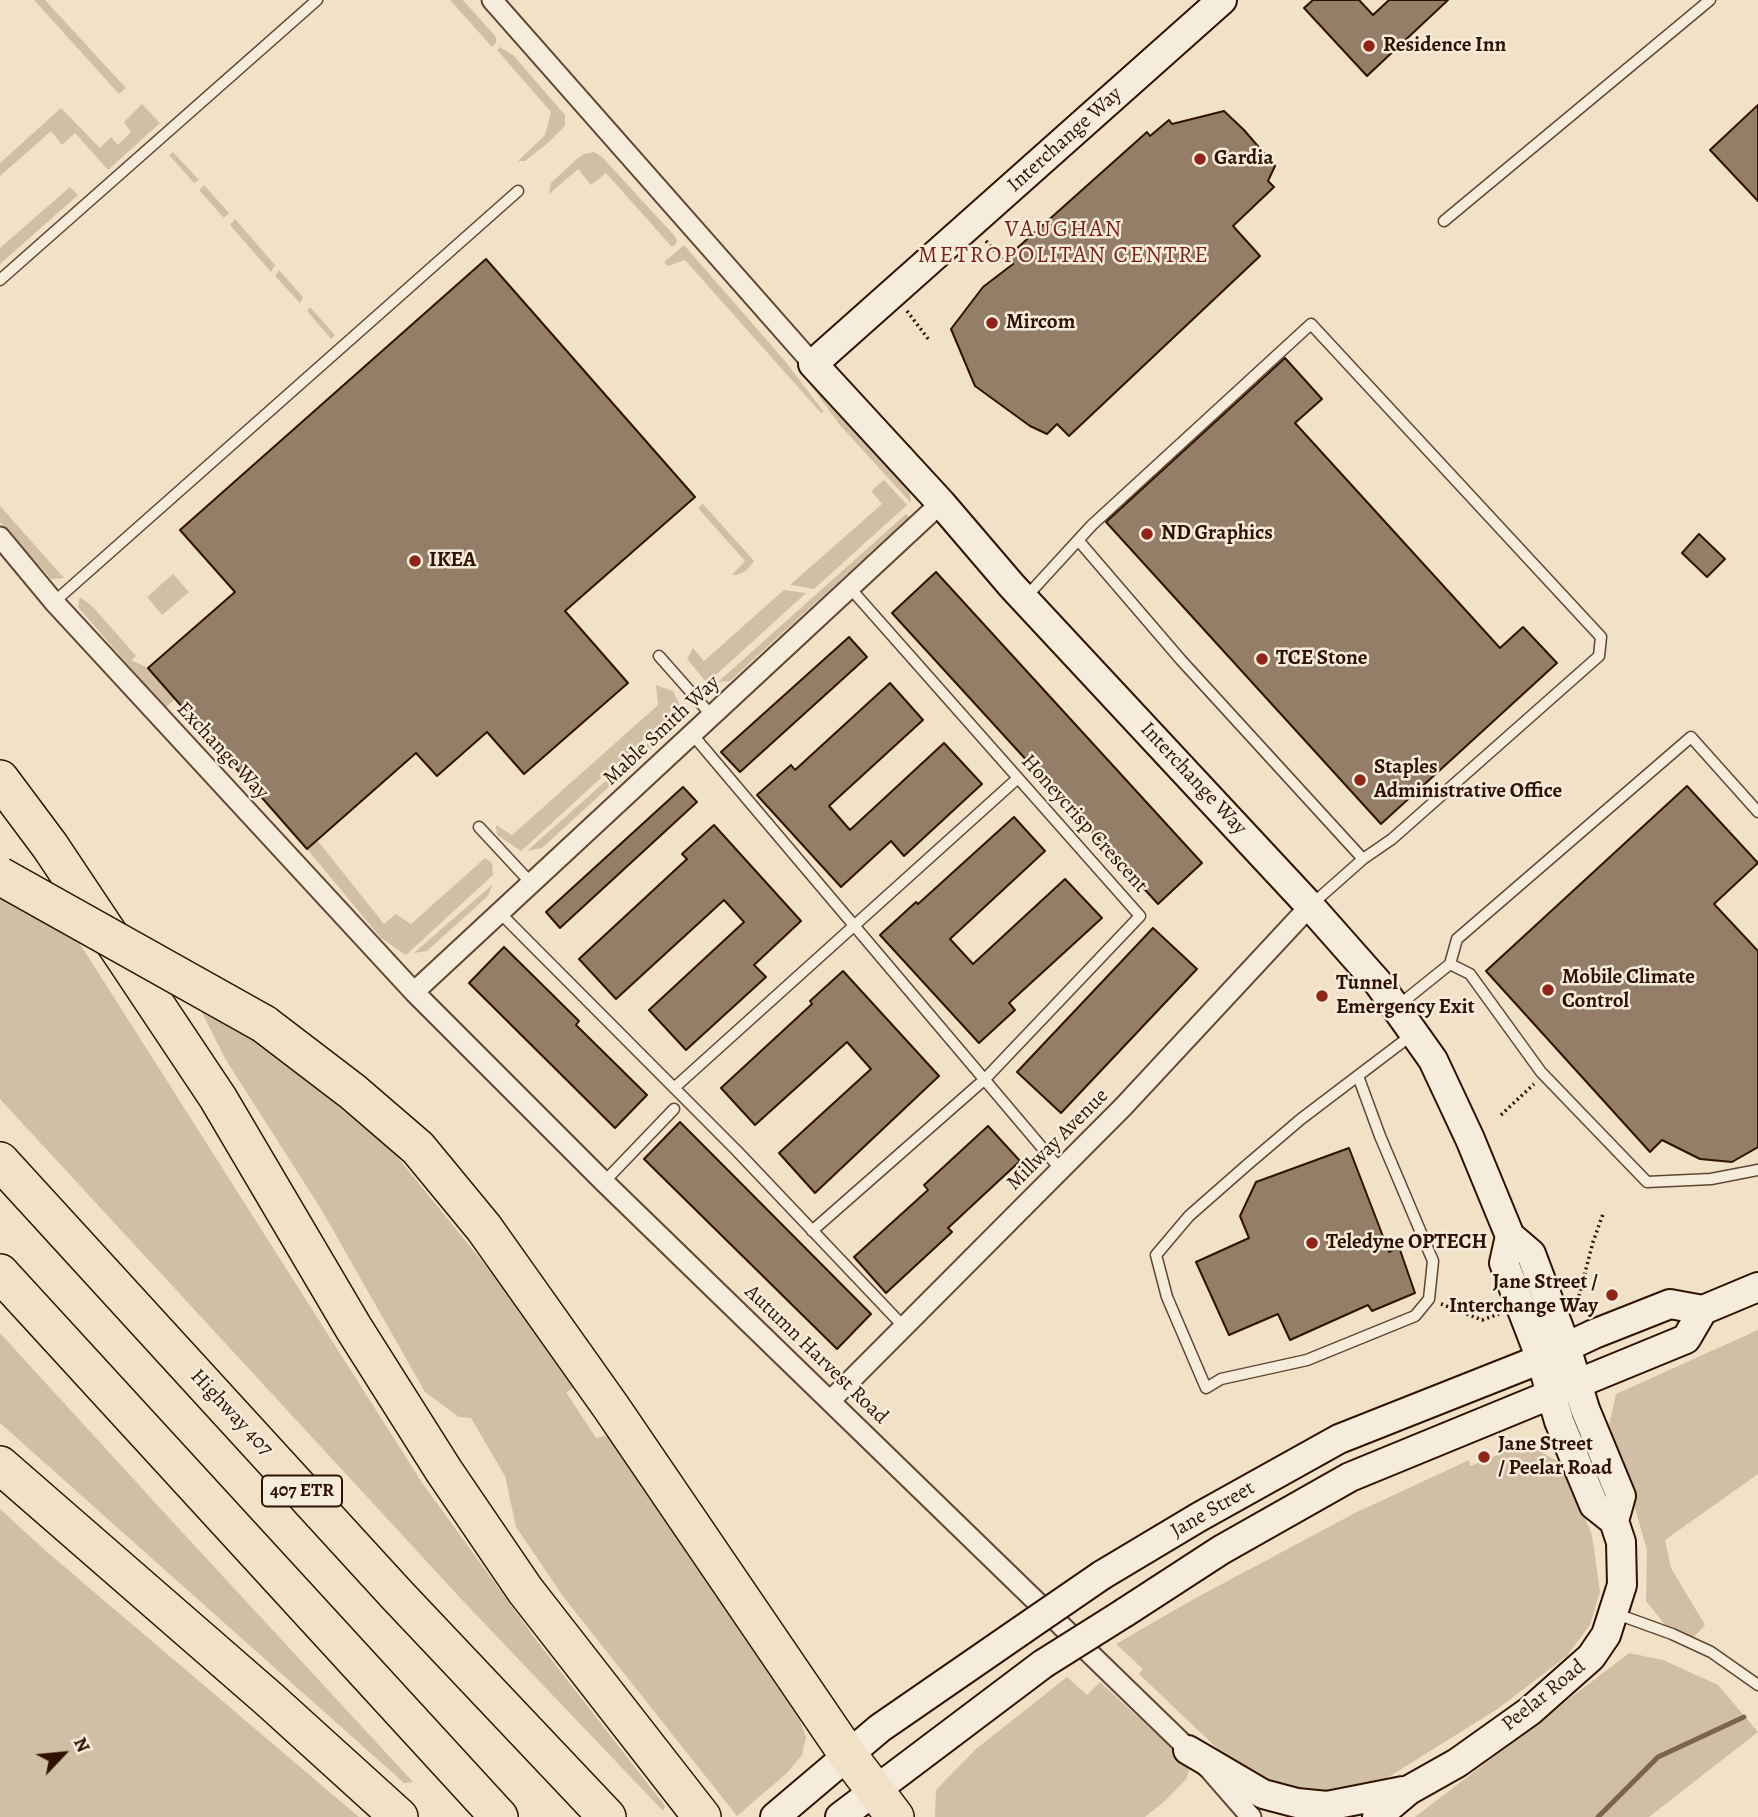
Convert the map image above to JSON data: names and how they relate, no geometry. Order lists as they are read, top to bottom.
{
  "streets": {
    "highway": ["Highway 407", "407 ETR"],
    "street": [
      "Interchange Way",
      "Mable Smith Way",
      "Exchange Way",
      "Millway Avenue",
      "Autumn Harvest Road",
      "Jane Street",
      "Peelar Road"
    ],
    "lane": ["Honeycrisp Crescent"]
  },
  "crossings": [
    ["Interchange Way", "Mable Smith Way"],
    ["Interchange Way", "Millway Avenue"],
    ["Interchange Way", "Jane Street"],
    ["Interchange Way", "Peelar Road"],
    ["Mable Smith Way", "Exchange Way"],
    ["Mable Smith Way", "Honeycrisp Crescent"],
    ["Mable Smith Way", "Autumn Harvest Road"],
    ["Exchange Way", "Autumn Harvest Road"],
    ["Millway Avenue", "Autumn Harvest Road"],
    ["Jane Street", "Peelar Road"]
  ],
  "districts": ["VAUGHAN METROPOLITAN CENTRE"],
  "places": [
    "Residence Inn",
    "Gardia",
    "Mircom",
    "ND Graphics",
    "IKEA",
    "TCE Stone",
    "Staples Administrative Office",
    "Mobile Climate Control",
    "Tunnel Emergency Exit",
    "Teledyne OPTECH",
    "Jane Street / Interchange Way",
    "Jane Street / Peelar Road"
  ],
  "north": "top right"
}
